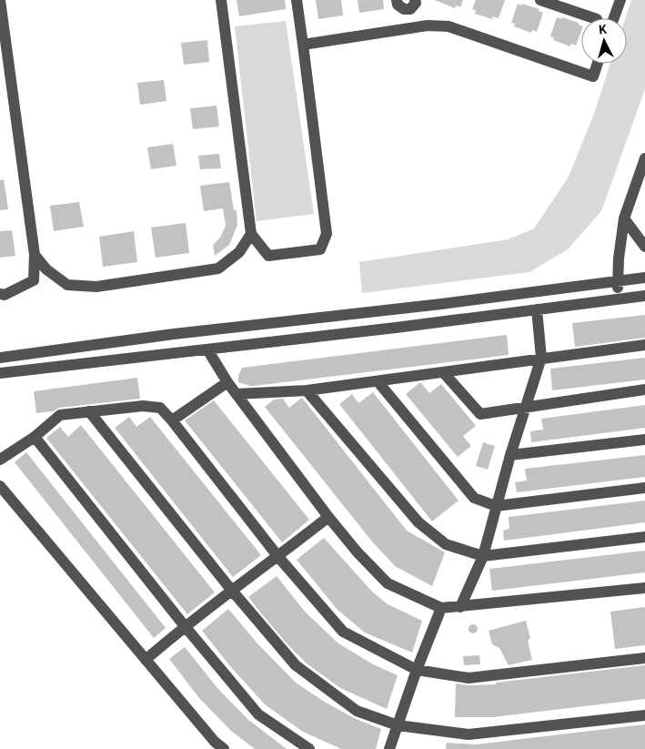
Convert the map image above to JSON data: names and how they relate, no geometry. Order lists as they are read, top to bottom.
{
  "north": "top"
}
